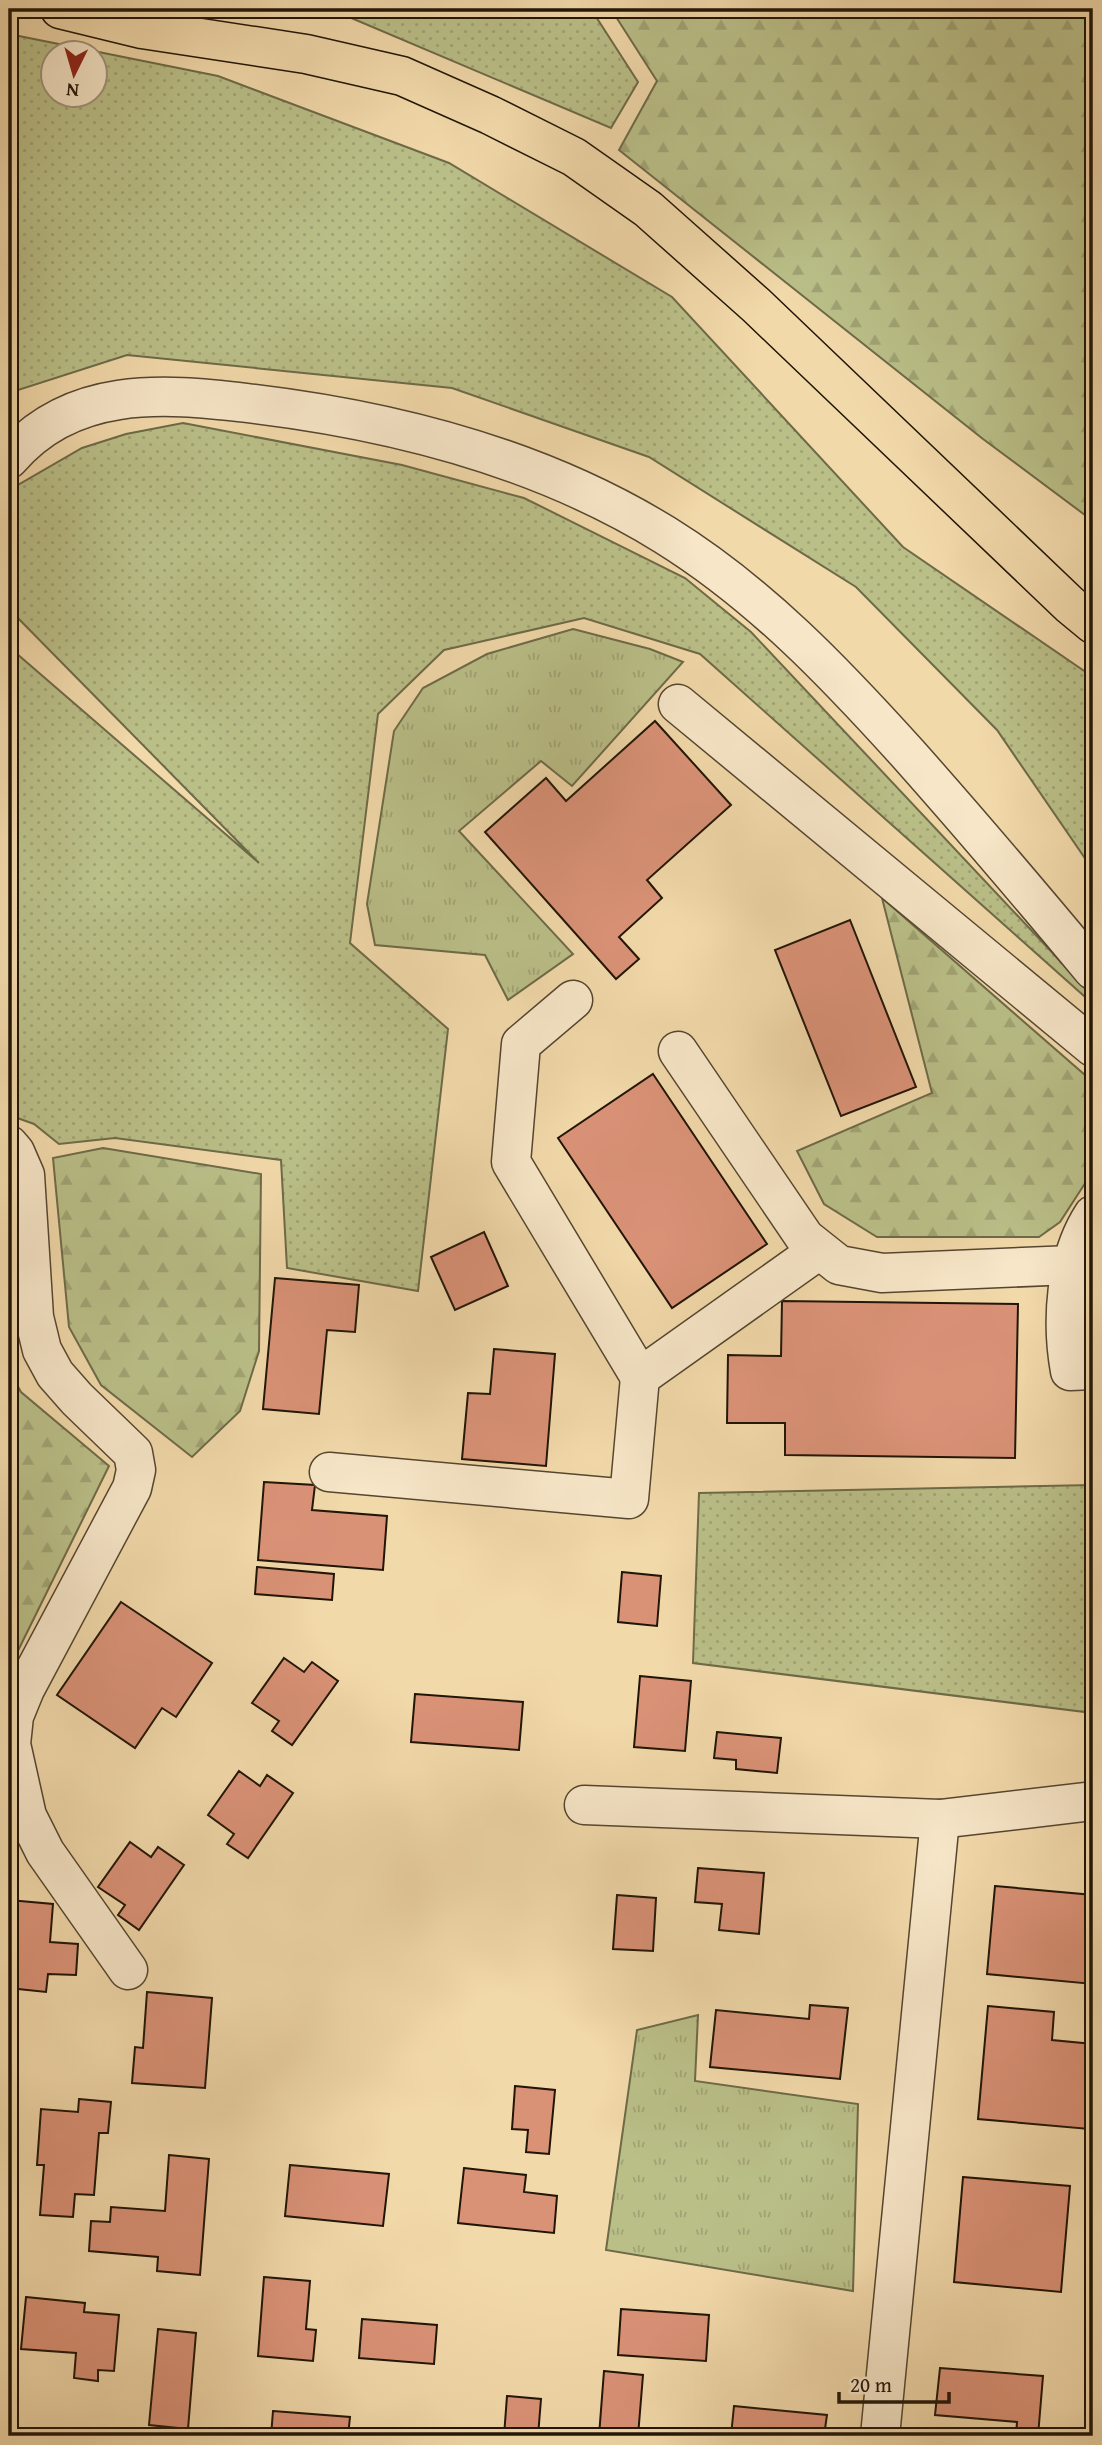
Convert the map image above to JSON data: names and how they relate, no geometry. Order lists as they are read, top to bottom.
{
  "scale_bar": "20 m",
  "north": "bottom"
}
